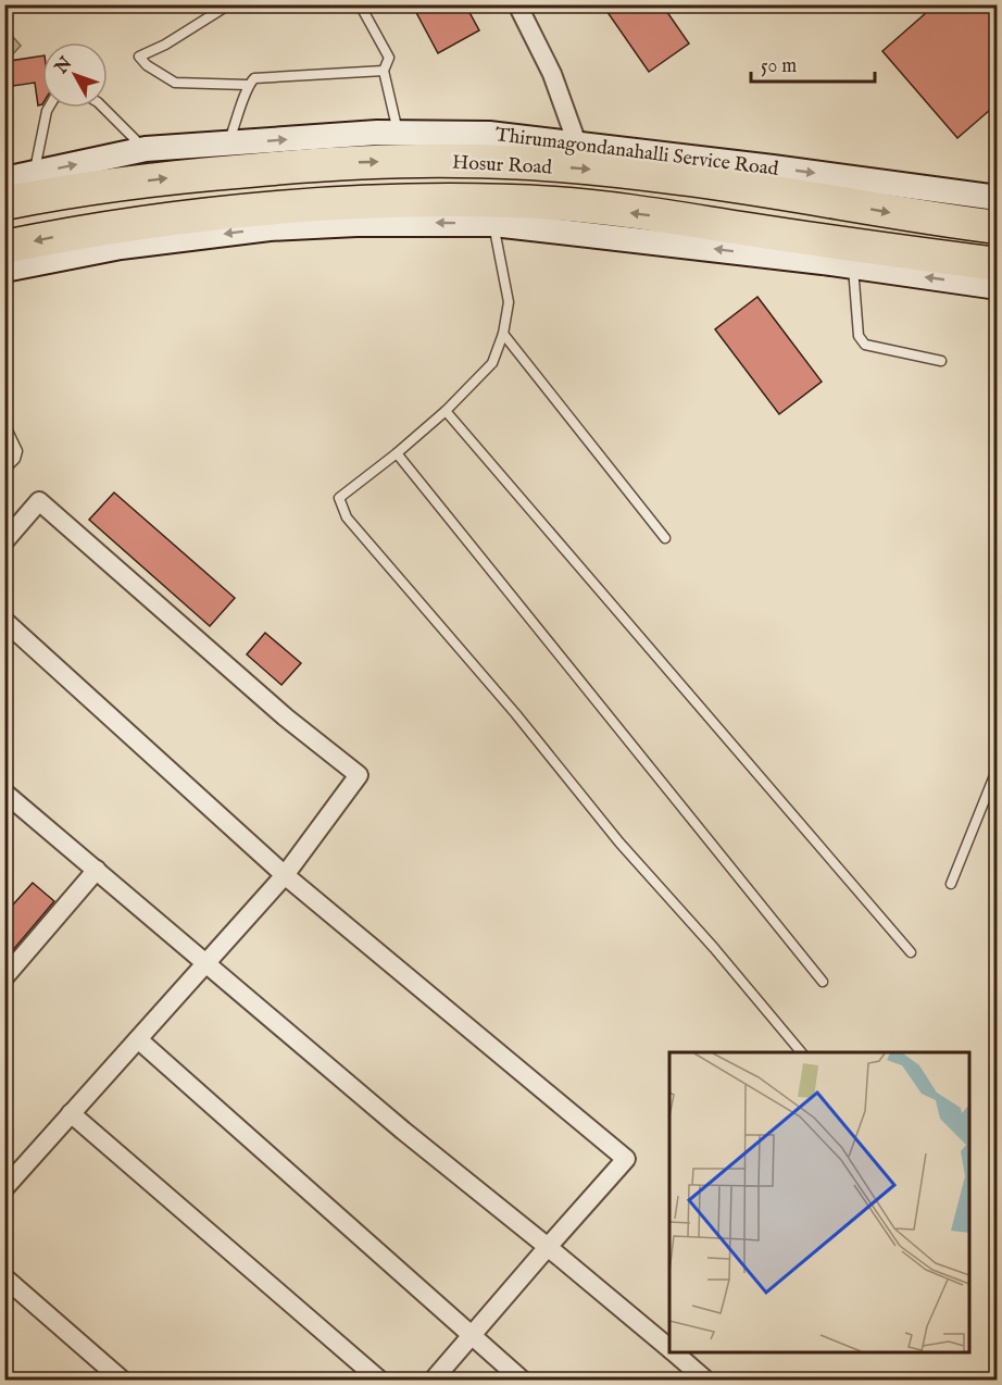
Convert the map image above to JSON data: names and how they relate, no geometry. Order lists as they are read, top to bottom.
{
  "streets": {
    "highway": ["Hosur Road"],
    "street": ["Thirumagondanahalli Service Road"]
  },
  "scale_bar": "50 m",
  "north": "top left"
}
